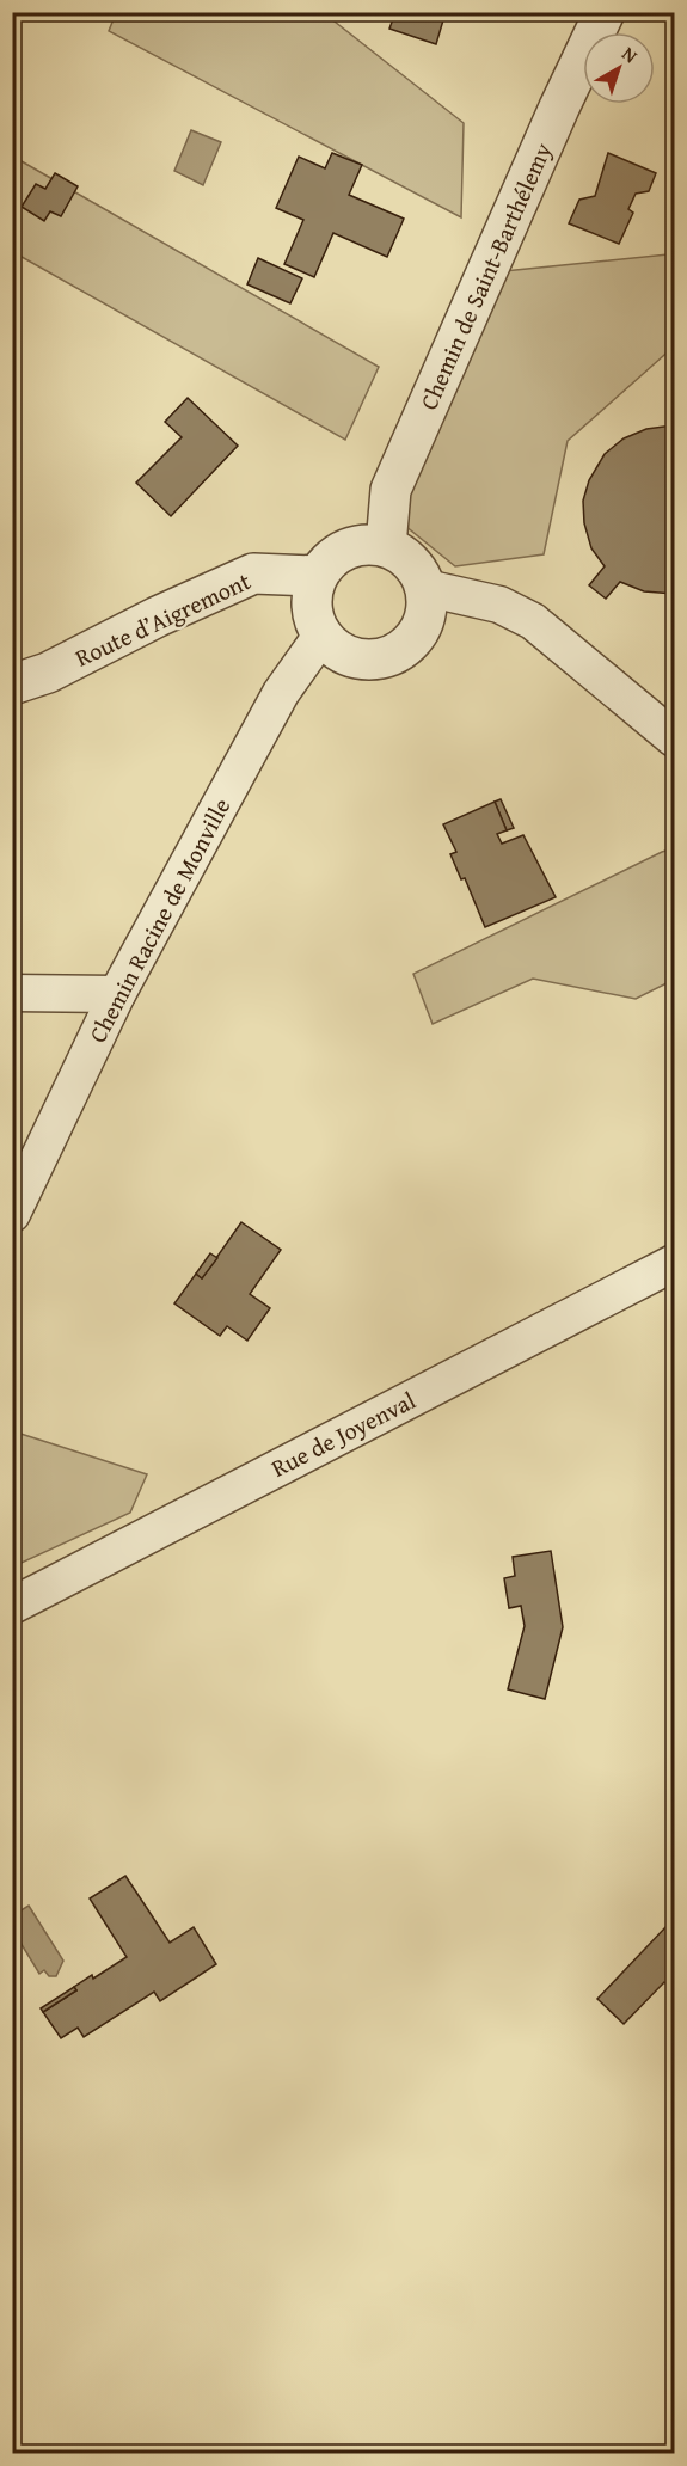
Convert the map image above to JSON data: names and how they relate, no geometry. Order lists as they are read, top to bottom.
{
  "streets": {
    "street": [
      "Chemin de Saint-Barthélemy",
      "Route d’Aigremont",
      "Chemin Racine de Monville",
      "Rue de Joyenval"
    ]
  },
  "crossings": [
    ["Chemin de Saint-Barthélemy", "Route d’Aigremont"],
    ["Chemin de Saint-Barthélemy", "Chemin Racine de Monville"],
    ["Route d’Aigremont", "Chemin Racine de Monville"]
  ],
  "north": "top right"
}
